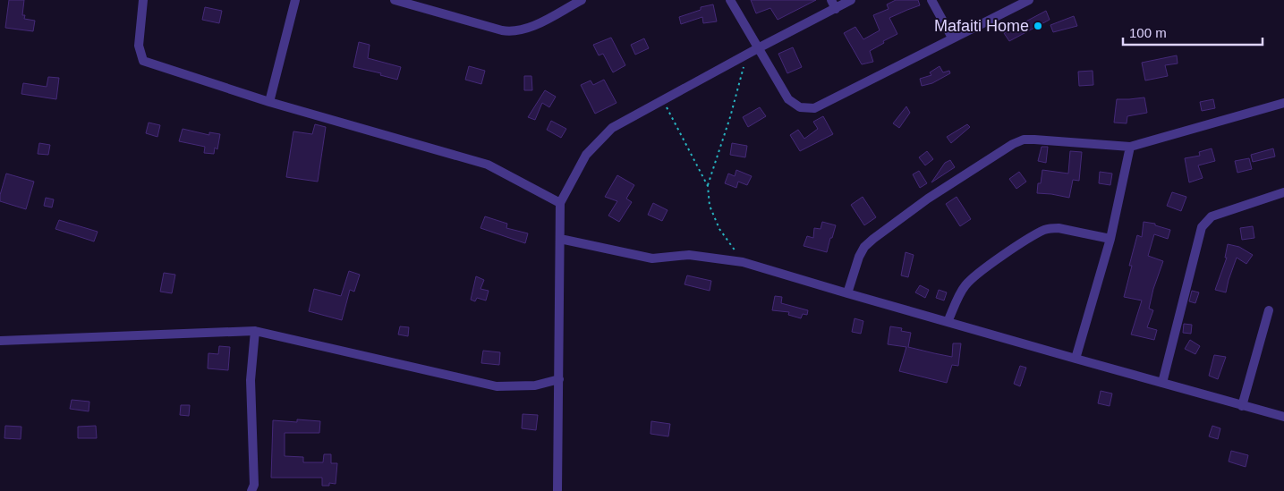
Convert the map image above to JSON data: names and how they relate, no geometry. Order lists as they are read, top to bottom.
{
  "places": ["Mafaiti Home"],
  "scale_bar": "100 m"
}
